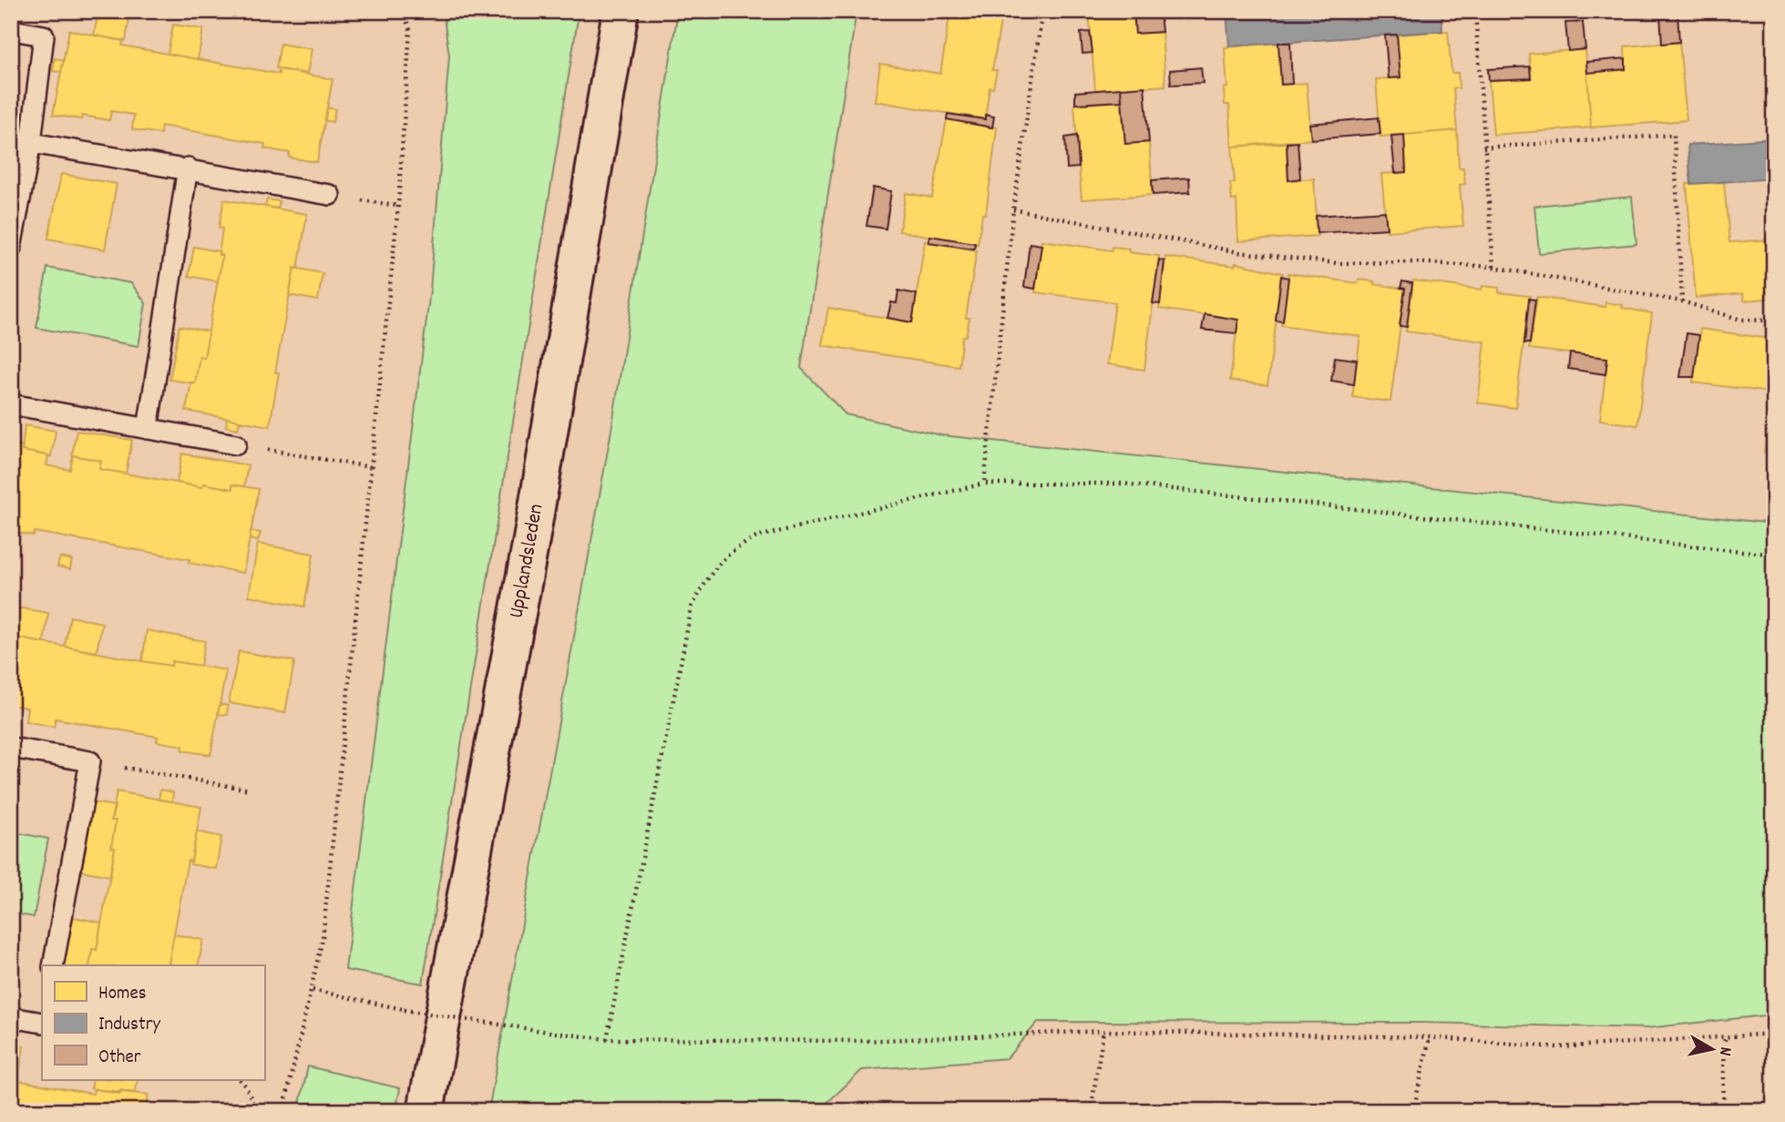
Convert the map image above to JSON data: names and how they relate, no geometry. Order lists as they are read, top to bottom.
{
  "streets": {
    "street": ["Upplandsleden"]
  },
  "legend": ["Homes", "Industry", "Other"],
  "north": "right"
}
